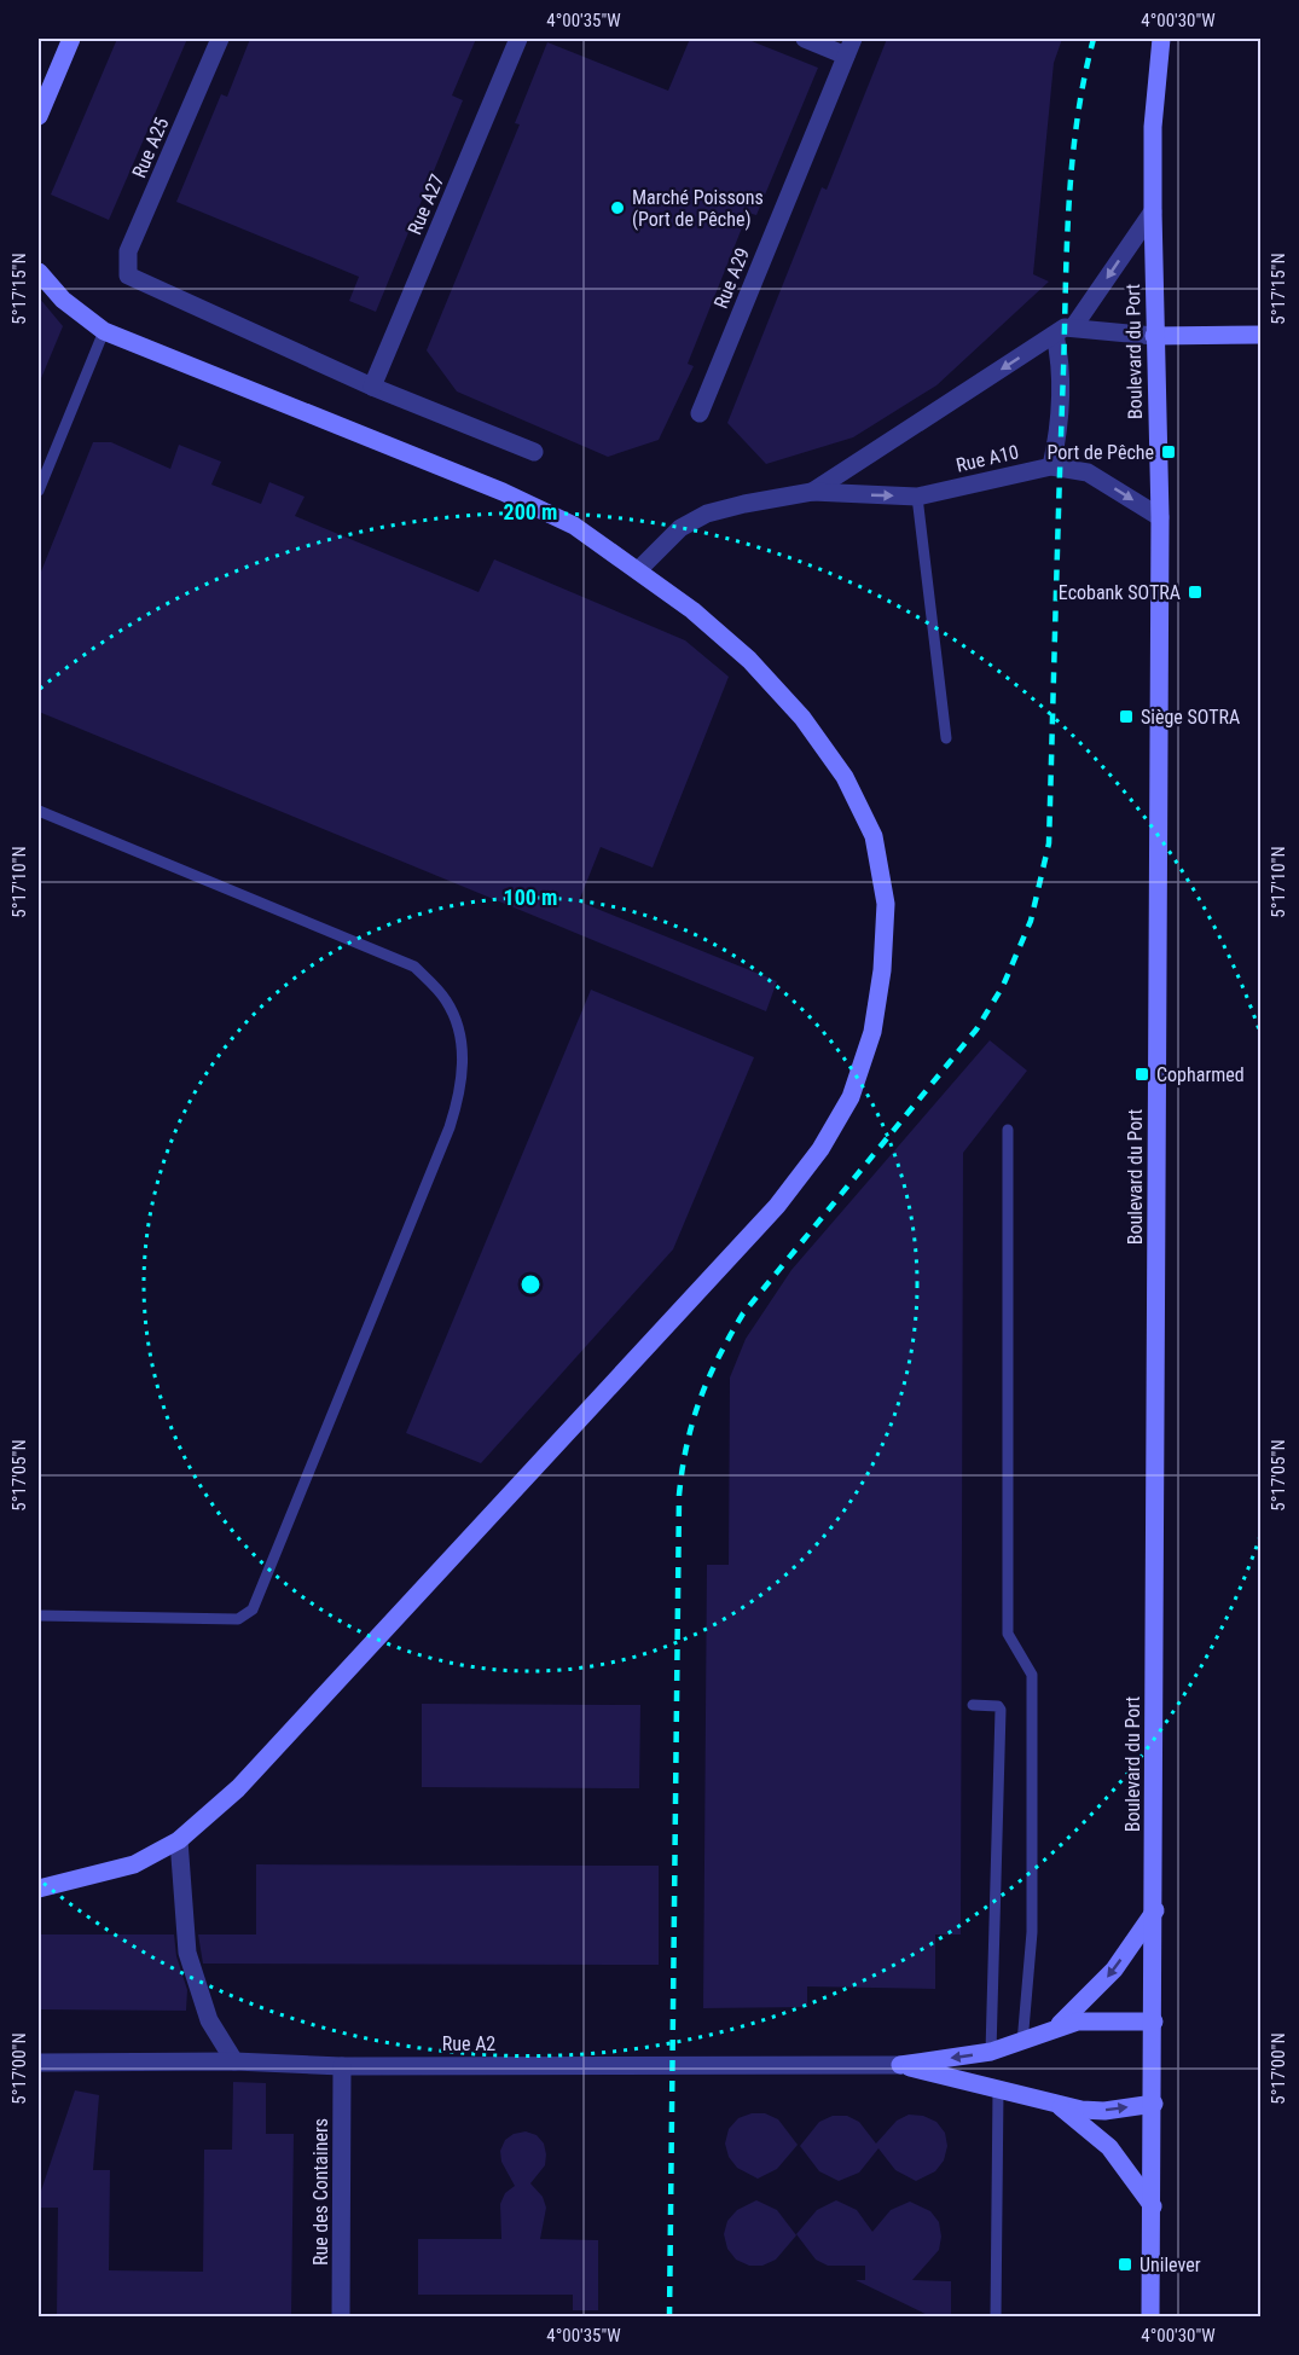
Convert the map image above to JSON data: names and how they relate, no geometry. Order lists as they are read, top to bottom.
{
  "streets": {
    "main road": ["Boulevard du Port"],
    "street": [
      "Rue A25",
      "Rue A27",
      "Rue A29",
      "Rue A10",
      "Rue A2",
      "Rue des Containers"
    ]
  },
  "crossings": [
    ["Rue A25", "Rue A27"],
    ["Boulevard du Port", "Rue A10"],
    ["Rue A2", "Rue des Containers"]
  ],
  "places": {
    "other": ["Marché Poissons (Port de Pêche)"],
    "transit": [
      "Port de Pêche",
      "Ecobank SOTRA",
      "Siège SOTRA",
      "Copharmed",
      "Unilever"
    ]
  },
  "coordinates": [
    "4°00'35\"W",
    "4°00'30\"W",
    "5°17'15\"N",
    "5°17'10\"N",
    "5°17'05\"N",
    "5°17'00\"N"
  ],
  "rings": ["200 m", "100 m"]
}
